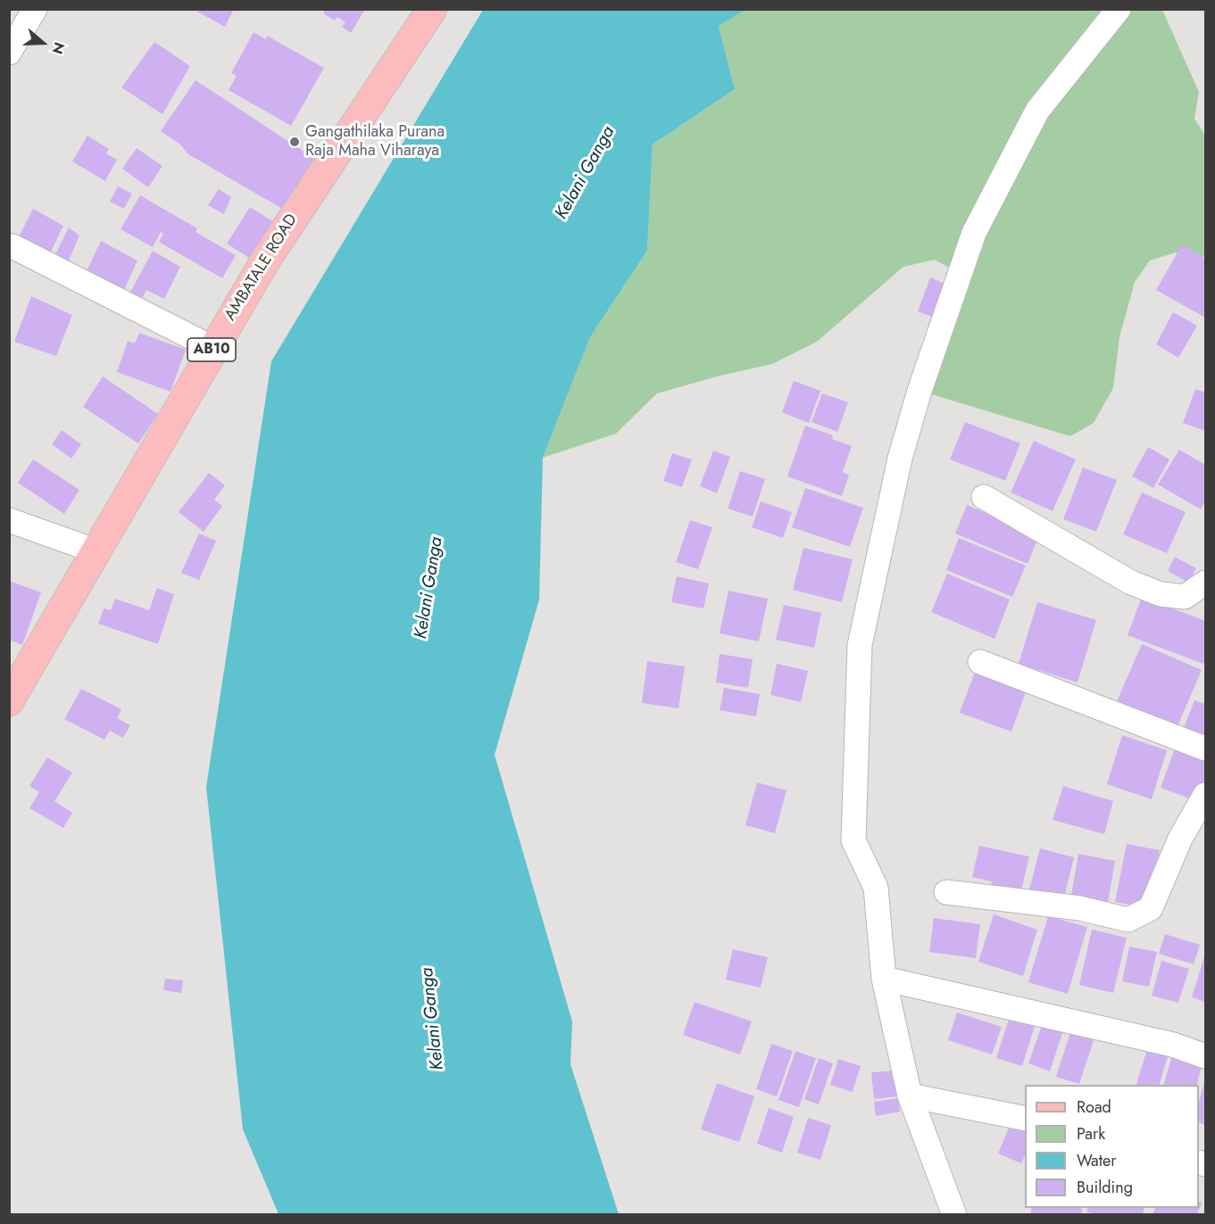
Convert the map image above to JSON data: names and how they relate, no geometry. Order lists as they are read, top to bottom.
{
  "streets": {
    "main road": ["AMBATALE ROAD", "AB10"]
  },
  "water": ["Kelani Ganga"],
  "places": ["Gangathilaka Purana Raja Maha Viharaya"],
  "legend": [
    "Road",
    "Park",
    "Water",
    "Building"
  ],
  "north": "right"
}
